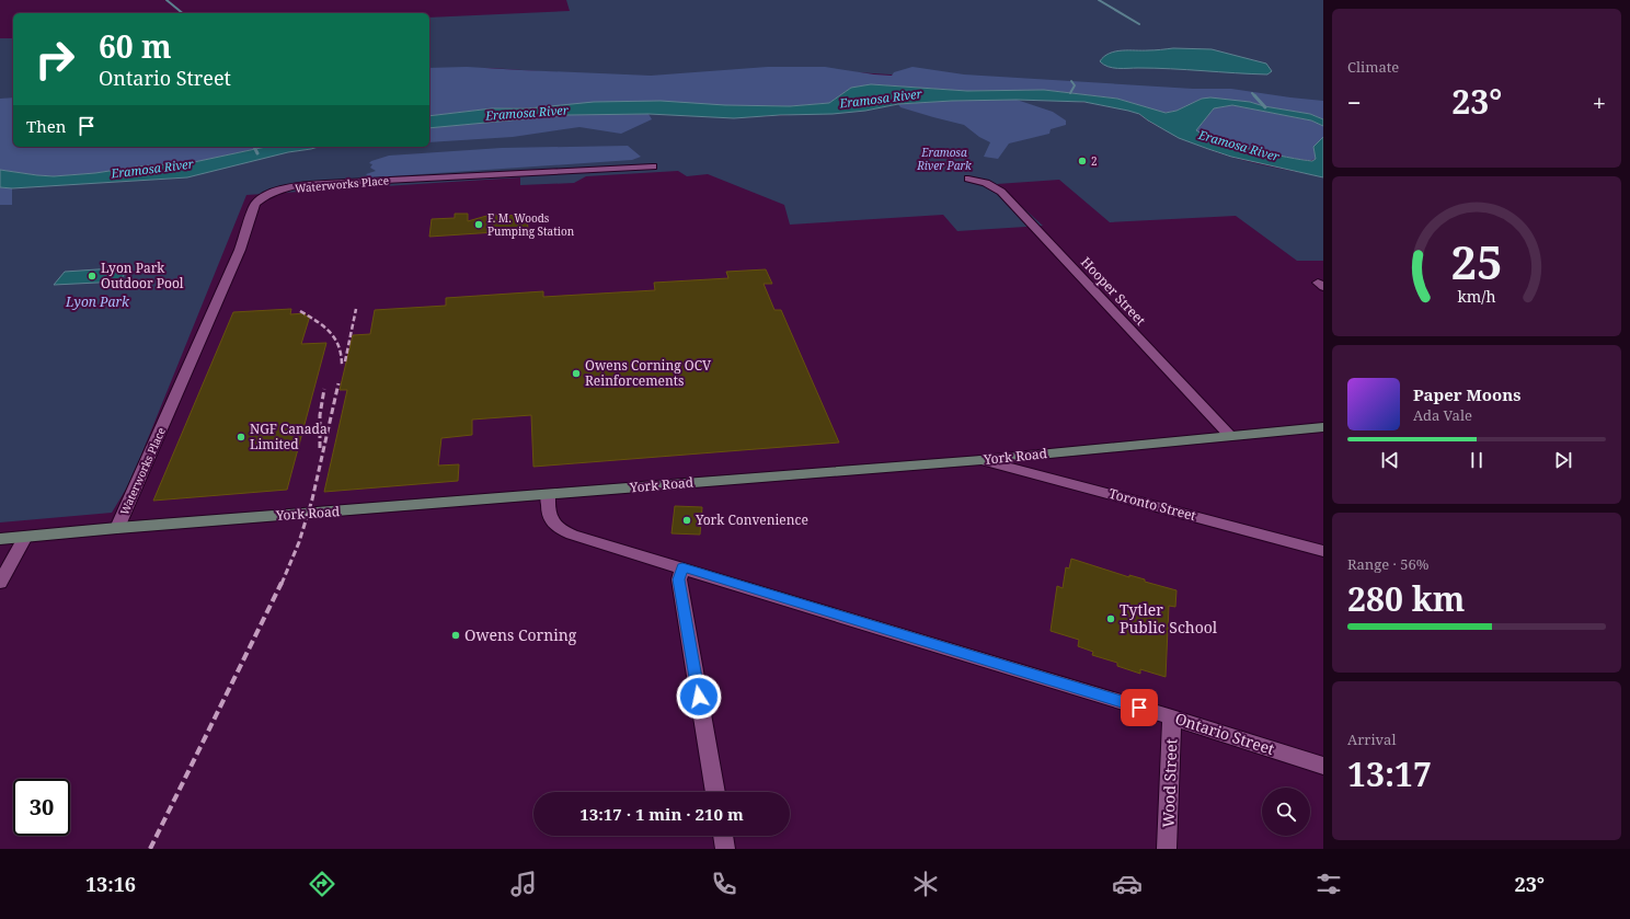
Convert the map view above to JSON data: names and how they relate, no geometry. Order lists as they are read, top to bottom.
{
  "streets": {
    "main road": ["York Road"],
    "street": [
      "Waterworks Place",
      "Hooper Street",
      "Toronto Street",
      "Ontario Street",
      "Wood Street"
    ]
  },
  "crossings": [
    ["Waterworks Place", "York Road"],
    ["Hooper Street", "York Road"],
    ["York Road", "Toronto Street"],
    ["York Road", "Ontario Street"],
    ["Ontario Street", "Wood Street"]
  ],
  "water": ["Eramosa River"],
  "parks": ["Eramosa River Park", "Lyon Park"],
  "places": [
    "2",
    "F. M. Woods Pumping Station",
    "Lyon Park Outdoor Pool",
    "Owens Corning OCV Reinforcements",
    "NGF Canada Limited",
    "York Convenience",
    "Tytler Public School",
    "Owens Corning"
  ],
  "page": {
    "tile": [
      "Climate",
      ["Range · 56%", "280 km"],
      ["Arrival", "13:17"]
    ],
    "turn": ["60 m", "Ontario Street"],
    "heat": ["−", "23°", "+"],
    "then": "Then",
    "song": ["Paper Moons", "Ada Vale"],
    "limit": "30",
    "trip": "13:17 · 1 min · 210 m",
    "tabs": ["13:16", "23°"],
    "gauge": ["25", "km/h"]
  }
}
